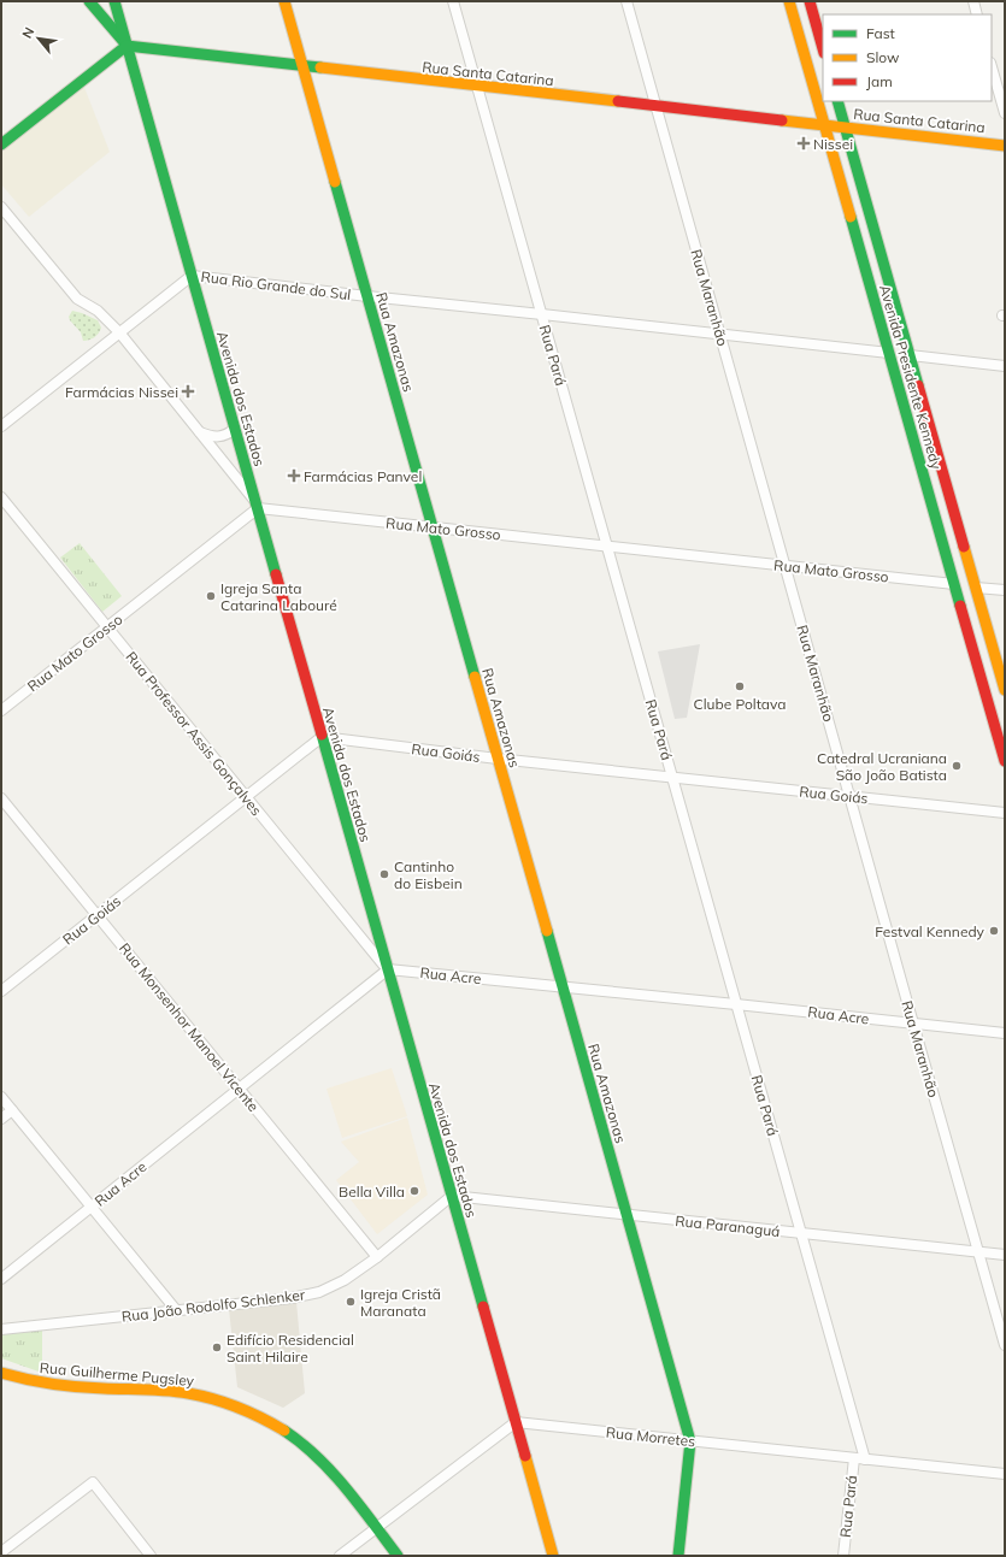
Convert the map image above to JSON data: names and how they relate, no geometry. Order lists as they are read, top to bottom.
{
  "streets": {
    "street": [
      "Rua Santa Catarina",
      "Rua Rio Grande do Sul",
      "Rua Maranhão",
      "Rua Amazonas",
      "Rua Pará",
      "Avenida Presidente Kennedy",
      "Avenida dos Estados",
      "Rua Mato Grosso",
      "Rua Professor Assis Gonçalves",
      "Rua Goiás",
      "Rua Acre",
      "Rua Monsenhor Manoel Vicente",
      "Rua Paranaguá",
      "Rua João Rodolfo Schlenker",
      "Rua Guilherme Pugsley",
      "Rua Morretes"
    ]
  },
  "crossings": [
    ["Rua Santa Catarina", "Rua Maranhão"],
    ["Rua Santa Catarina", "Rua Amazonas"],
    ["Rua Santa Catarina", "Rua Pará"],
    ["Rua Santa Catarina", "Avenida Presidente Kennedy"],
    ["Rua Santa Catarina", "Avenida dos Estados"],
    ["Rua Rio Grande do Sul", "Rua Maranhão"],
    ["Rua Rio Grande do Sul", "Rua Amazonas"],
    ["Rua Rio Grande do Sul", "Rua Pará"],
    ["Rua Rio Grande do Sul", "Avenida Presidente Kennedy"],
    ["Rua Rio Grande do Sul", "Avenida dos Estados"],
    ["Rua Maranhão", "Rua Mato Grosso"],
    ["Rua Maranhão", "Rua Goiás"],
    ["Rua Maranhão", "Rua Acre"],
    ["Rua Maranhão", "Rua Paranaguá"],
    ["Rua Amazonas", "Rua Mato Grosso"],
    ["Rua Amazonas", "Rua Goiás"],
    ["Rua Amazonas", "Rua Acre"],
    ["Rua Amazonas", "Rua Paranaguá"],
    ["Rua Amazonas", "Rua Morretes"],
    ["Rua Pará", "Rua Mato Grosso"],
    ["Rua Pará", "Rua Goiás"],
    ["Rua Pará", "Rua Acre"],
    ["Rua Pará", "Rua Paranaguá"],
    ["Rua Pará", "Rua Morretes"],
    ["Avenida Presidente Kennedy", "Rua Mato Grosso"],
    ["Avenida dos Estados", "Rua Mato Grosso"],
    ["Avenida dos Estados", "Rua Professor Assis Gonçalves"],
    ["Avenida dos Estados", "Rua Goiás"],
    ["Avenida dos Estados", "Rua Acre"],
    ["Avenida dos Estados", "Rua Paranaguá"],
    ["Avenida dos Estados", "Rua João Rodolfo Schlenker"],
    ["Avenida dos Estados", "Rua Morretes"],
    ["Rua Mato Grosso", "Rua Professor Assis Gonçalves"],
    ["Rua Professor Assis Gonçalves", "Rua Goiás"],
    ["Rua Professor Assis Gonçalves", "Rua Acre"],
    ["Rua Goiás", "Rua Monsenhor Manoel Vicente"],
    ["Rua Acre", "Rua Monsenhor Manoel Vicente"],
    ["Rua Monsenhor Manoel Vicente", "Rua João Rodolfo Schlenker"],
    ["Rua Paranaguá", "Rua João Rodolfo Schlenker"]
  ],
  "places": {
    "health": ["Nissei", "Farmácias Nissei", "Farmácias Panvel"],
    "other": [
      "Igreja Santa Catarina Labouré",
      "Clube Poltava",
      "Catedral Ucraniana São João Batista",
      "Cantinho do Eisbein",
      "Festval Kennedy",
      "Bella Villa",
      "Igreja Cristã Maranata",
      "Edifício Residencial Saint Hilaire"
    ]
  },
  "legend": ["Fast", "Slow", "Jam"],
  "north": "top left"
}
